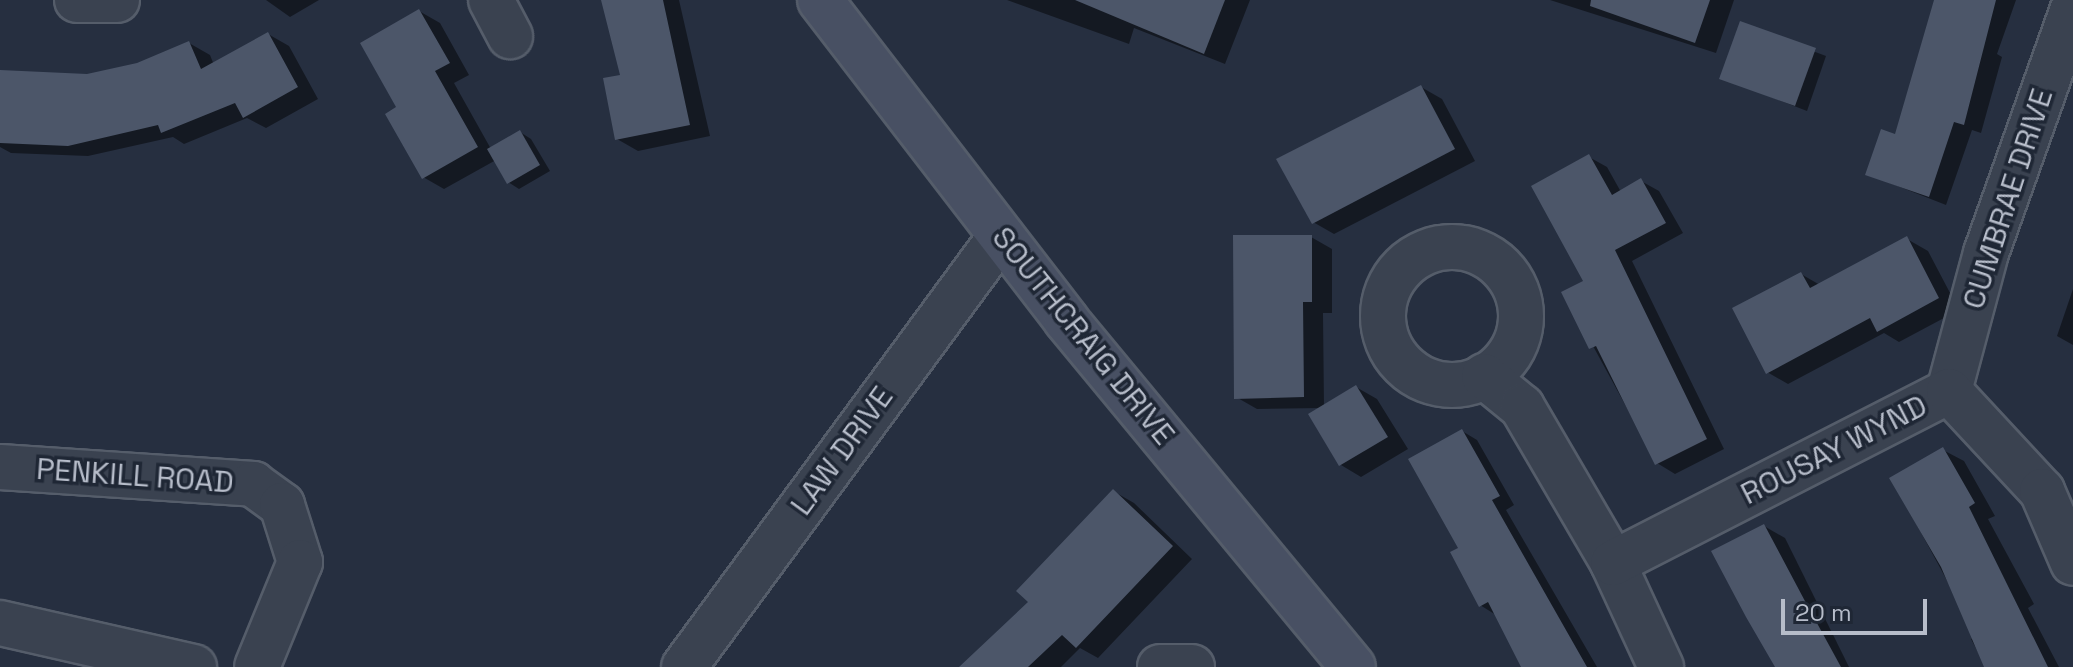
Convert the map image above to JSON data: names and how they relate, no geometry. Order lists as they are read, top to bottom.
{
  "streets": {
    "street": [
      "CUMBRAE DRIVE",
      "SOUTHCRAIG DRIVE",
      "ROUSAY WYND",
      "LAW DRIVE",
      "PENKILL ROAD"
    ]
  },
  "crossings": [
    ["CUMBRAE DRIVE", "ROUSAY WYND"],
    ["SOUTHCRAIG DRIVE", "LAW DRIVE"]
  ],
  "scale_bar": "20 m"
}
